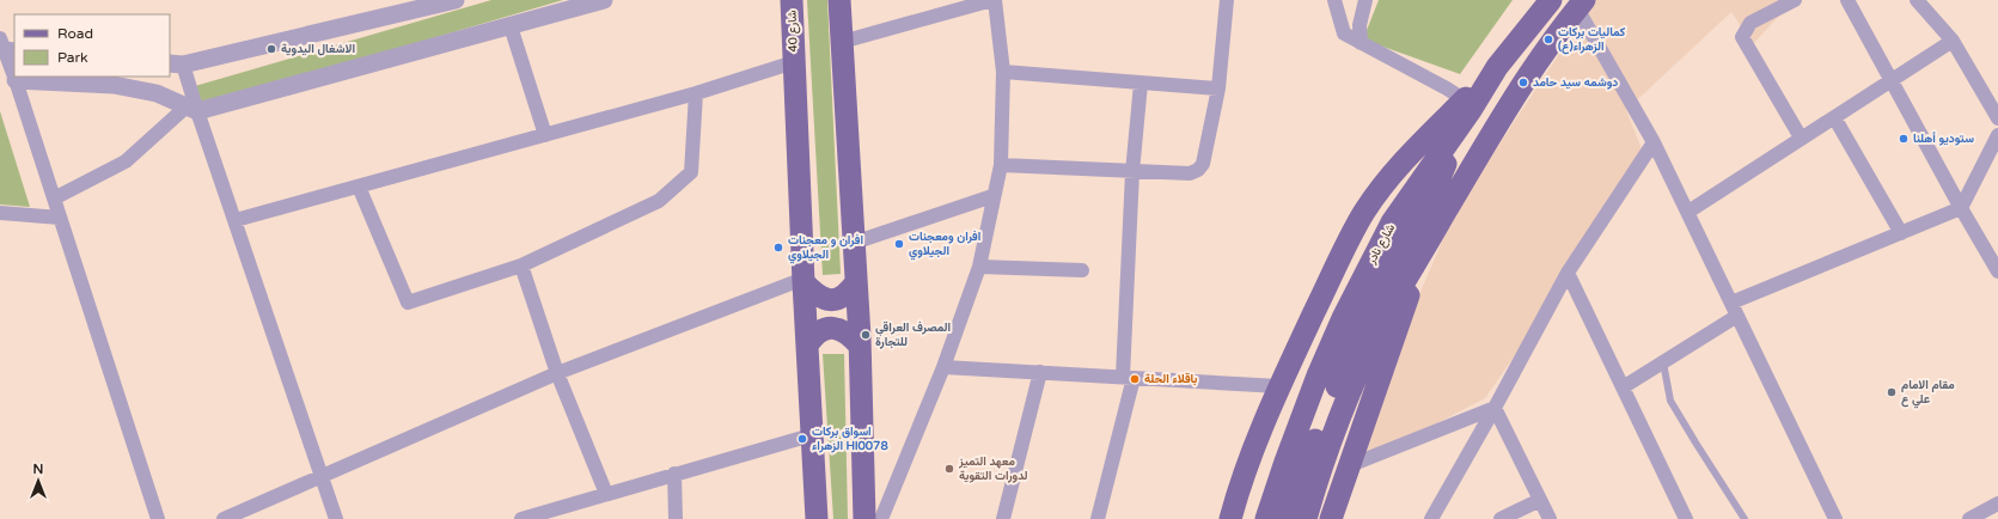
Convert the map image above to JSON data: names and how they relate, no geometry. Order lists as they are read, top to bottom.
{
  "streets": {
    "main road": ["شارع 40", "شارع نادر"]
  },
  "places": [
    "كماليات بركات الزهراء(ع)",
    "الاشغال اليدوية",
    "دوشمه سيد حامد",
    "ستوديو أهلنا",
    "افران ومعجنات الجيلاوي",
    "افران و معجنات الجيلاوي",
    "المصرف العراقي للتجارة",
    "باقلاء الحلة",
    "مقام الامام علي ع",
    "اسواق بركات الزهراء Hl0078",
    "معهد التميز لدورات التقوية"
  ],
  "legend": ["Road", "Park"],
  "north": "top"
}
